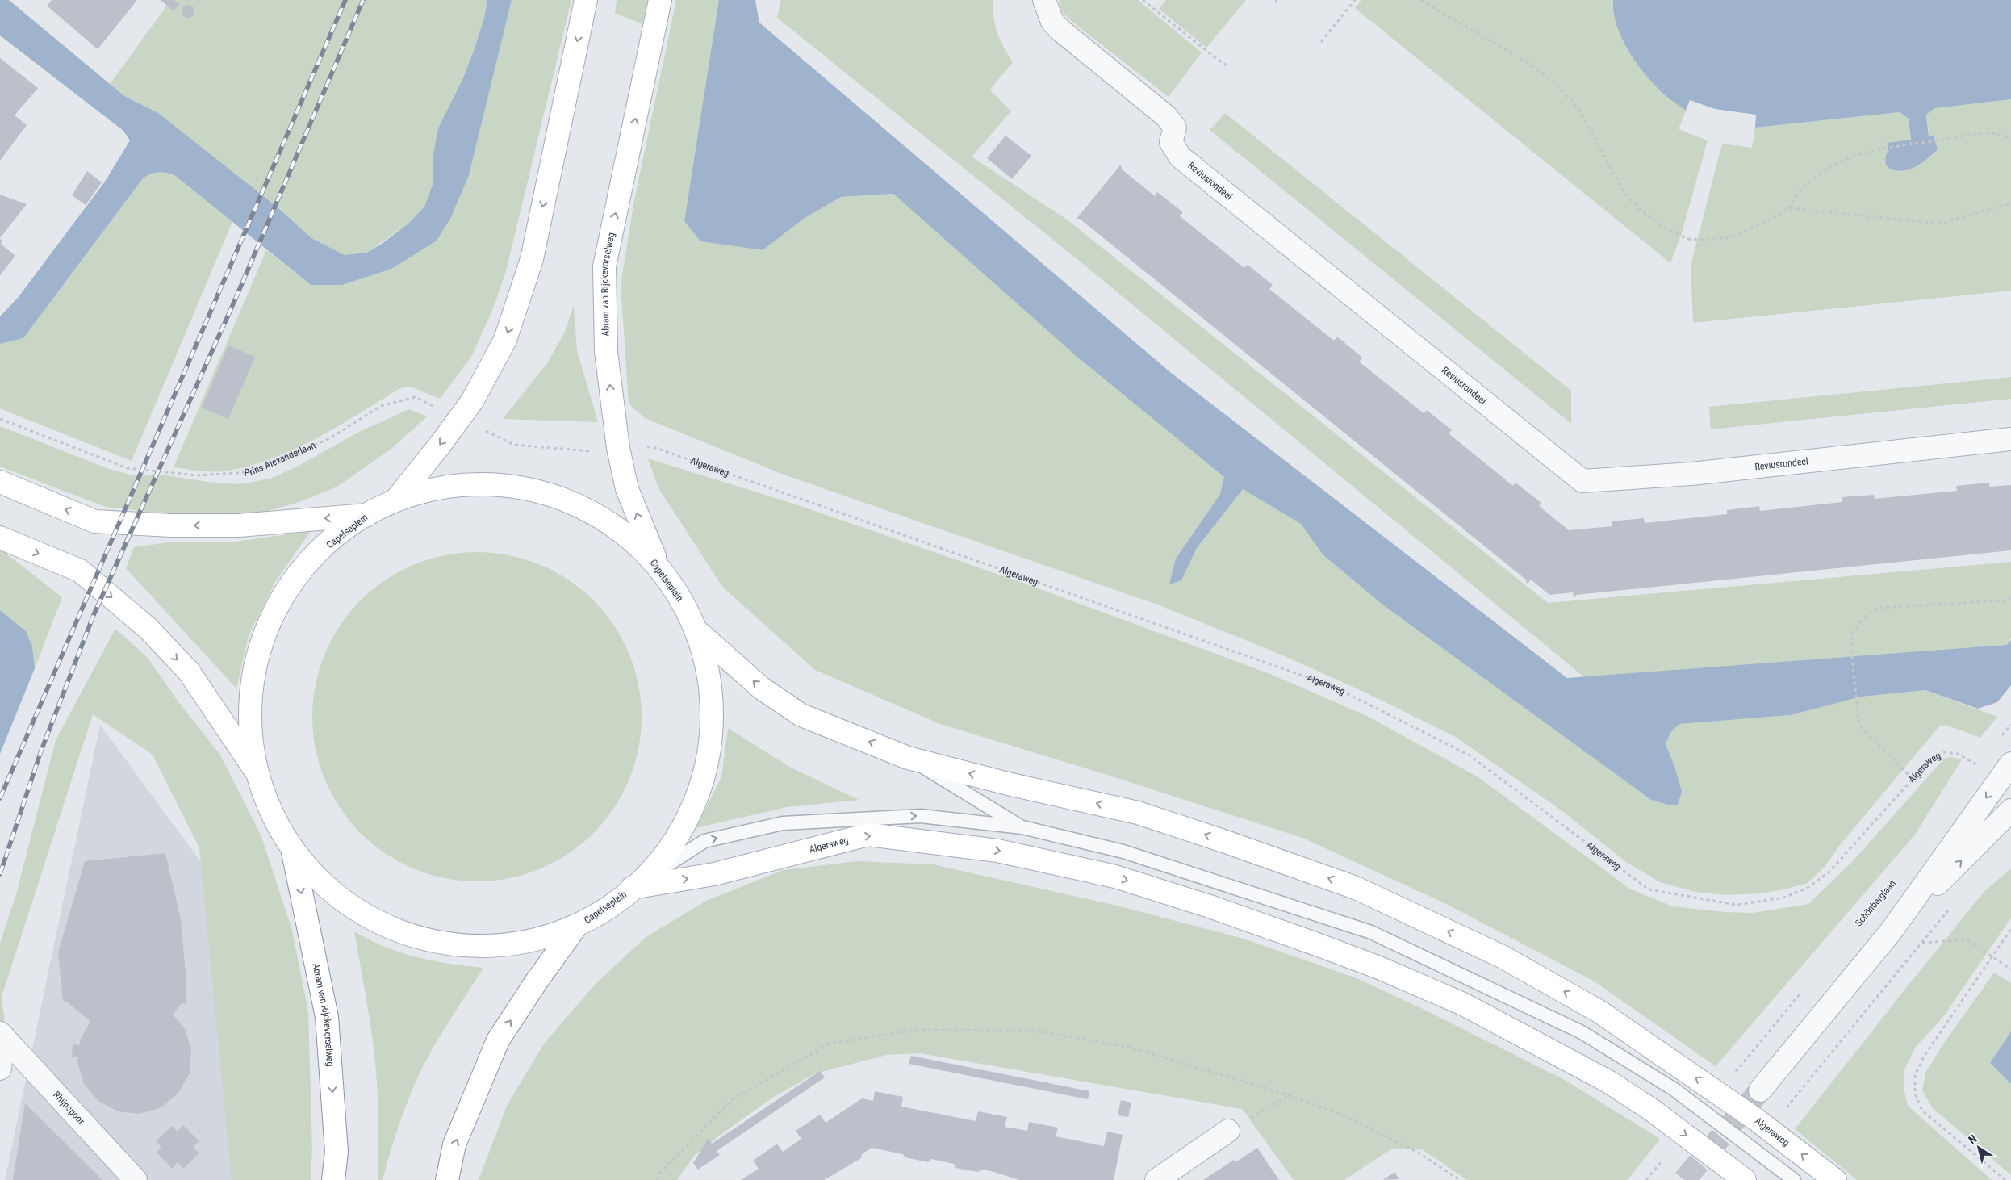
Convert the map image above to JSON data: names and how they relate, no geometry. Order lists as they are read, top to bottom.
{
  "streets": {
    "main road": ["Abram van Rijckevorselweg", "Algeraweg", "Capelseplein"],
    "street": ["Reviusrondeel", "Rhijnspoor"],
    "path": ["Prins Alexanderlaan"]
  },
  "crossings": [
    ["Abram van Rijckevorselweg", "Algeraweg"],
    ["Abram van Rijckevorselweg", "Capelseplein"],
    ["Prins Alexanderlaan", "Algeraweg"],
    ["Algeraweg", "Capelseplein"]
  ],
  "north": "top left"
}
